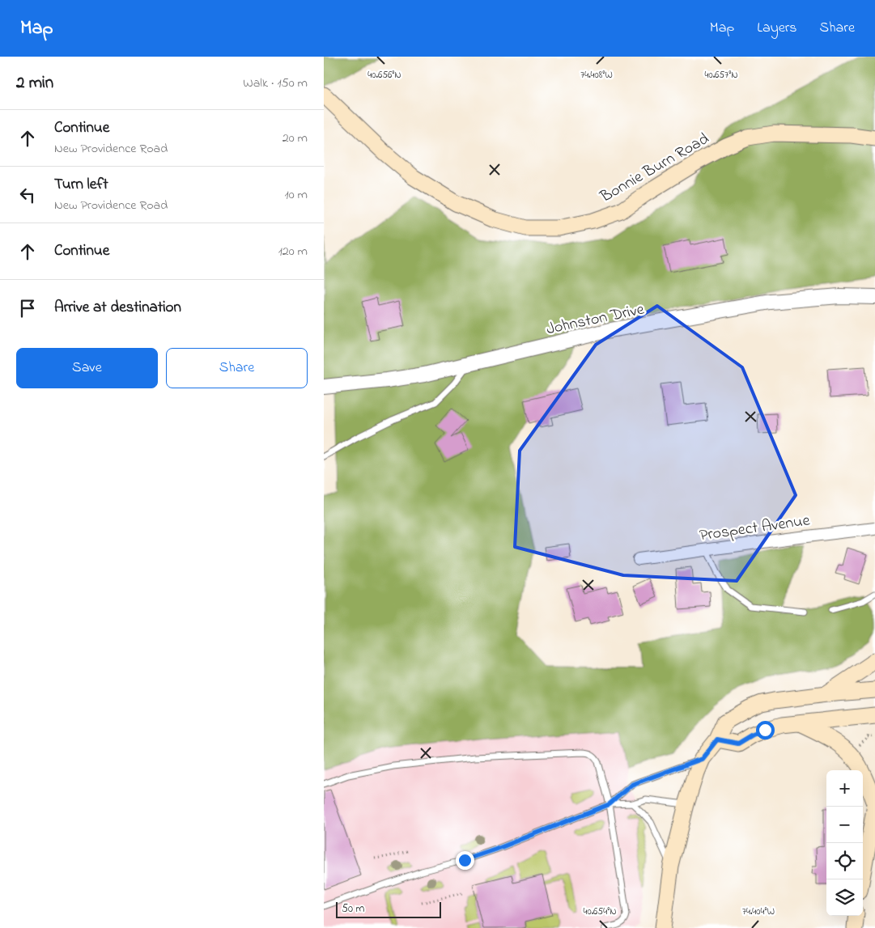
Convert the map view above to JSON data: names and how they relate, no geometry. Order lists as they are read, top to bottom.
{
  "streets": {
    "main road": ["Bonnie Burn Road"],
    "street": ["Johnston Drive", "Prospect Avenue"]
  },
  "scale_bar": "50 m",
  "page": {
    "header": "Map",
    "nav": ["Map", "Layers", "Share"],
    "heading": ["2 min", "Walk · 150 m"],
    "list": [
      ["Continue", "New Providence Road", "20 m"],
      ["Turn left", "New Providence Road", "10 m"],
      ["Continue", "120 m"],
      "Arrive at destination"
    ],
    "buttons": ["Save", "Share"],
    "map_buttons": ["+", "−"],
    "scale": "50 m"
  },
  "coordinates": [
    "40.656°N",
    "40.657°N",
    "74.408°W",
    "74.404°W",
    "40.654°N"
  ]
}
